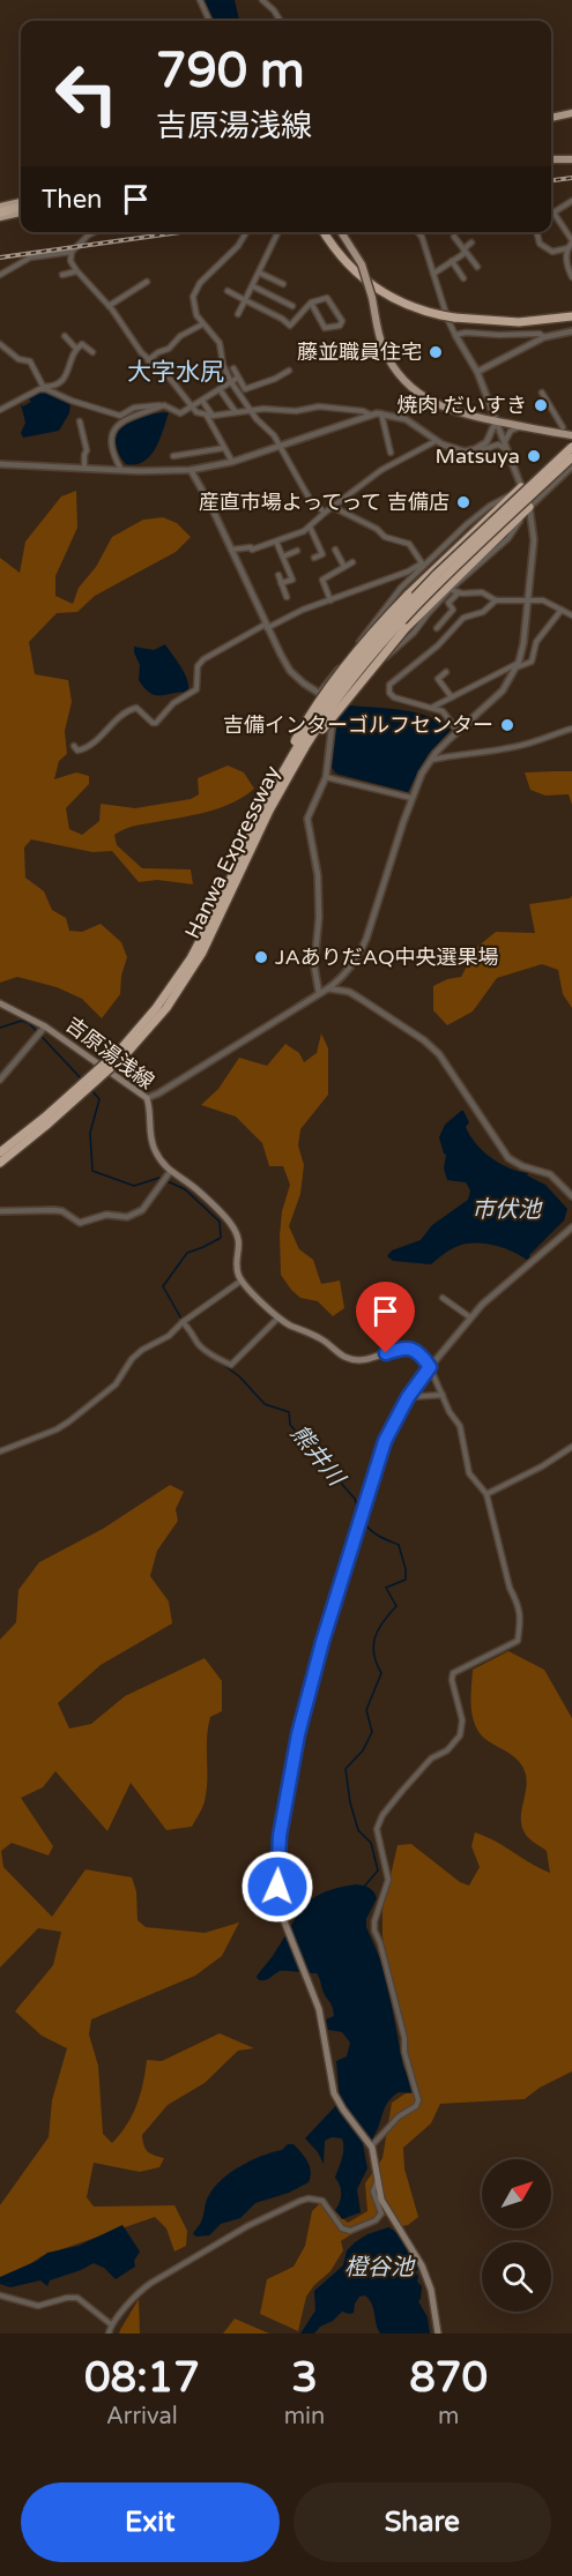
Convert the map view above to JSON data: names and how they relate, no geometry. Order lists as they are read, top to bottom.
{
  "streets": {
    "highway": ["Hanwa Expressway"],
    "main road": ["吉原湯浅線"]
  },
  "districts": ["大字水尻"],
  "water": ["市伏池", "熊井川", "橙谷池"],
  "places": [
    "藤並職員住宅",
    "焼肉 だいすき",
    "Matsuya",
    "産直市場よってって 吉備店",
    "吉備インターゴルフセンター",
    "JAありだAQ中央選果場"
  ],
  "north": "top right",
  "page": {
    "turn": ["790 m", "吉原湯浅線"],
    "then": "Then",
    "eta": [
      "08:17",
      "Arrival",
      "3",
      "min",
      "870",
      "m"
    ],
    "buttons": ["Exit", "Share"]
  }
}
